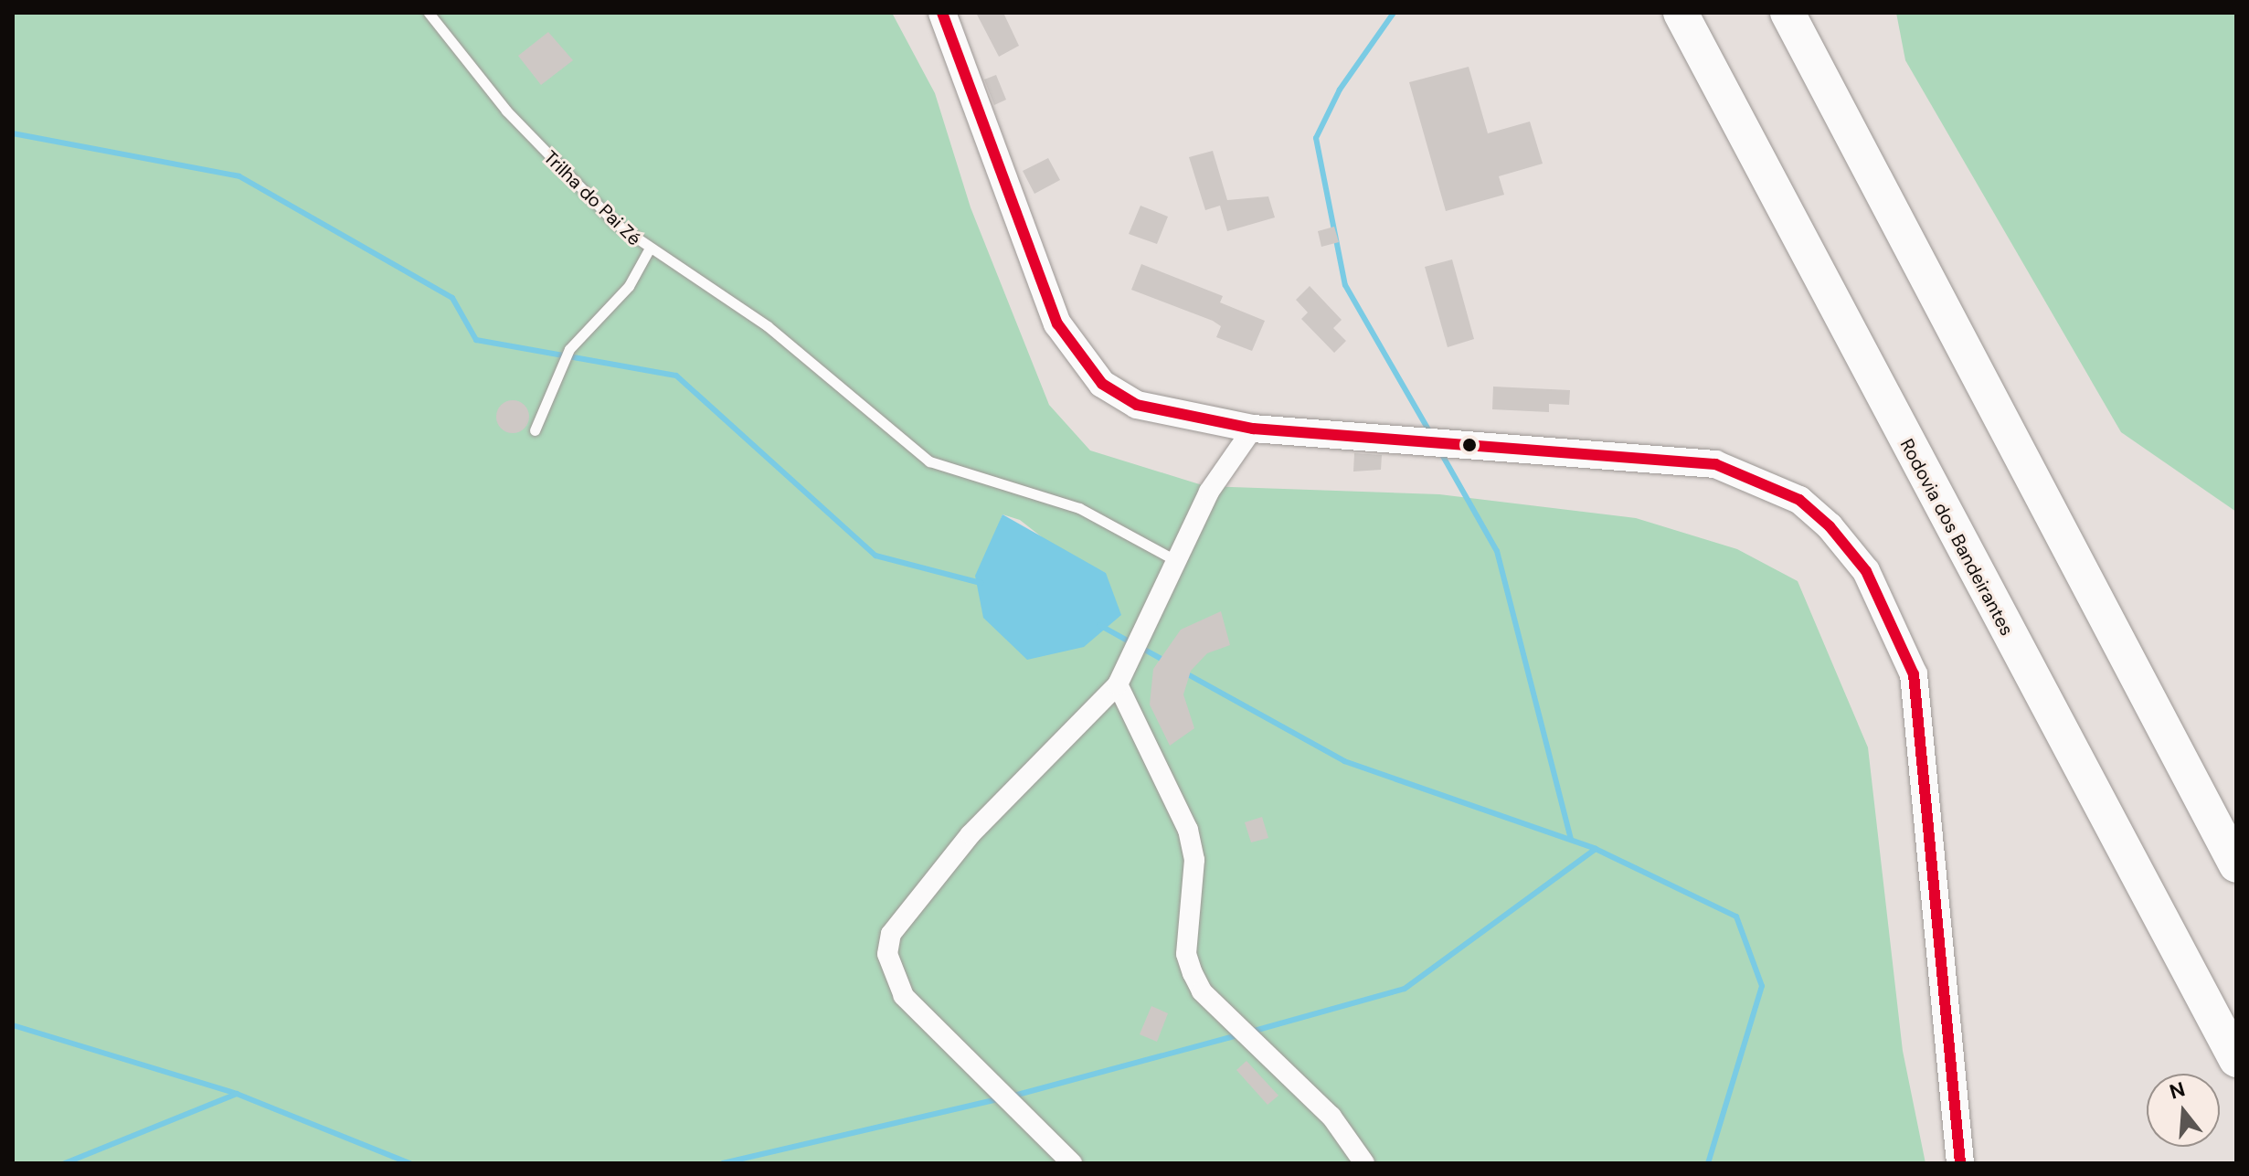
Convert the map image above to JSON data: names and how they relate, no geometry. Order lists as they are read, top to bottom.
{
  "streets": {
    "highway": ["Rodovia dos Bandeirantes"],
    "lane": ["Trilha do Pai Zé"]
  },
  "north": "top"
}
